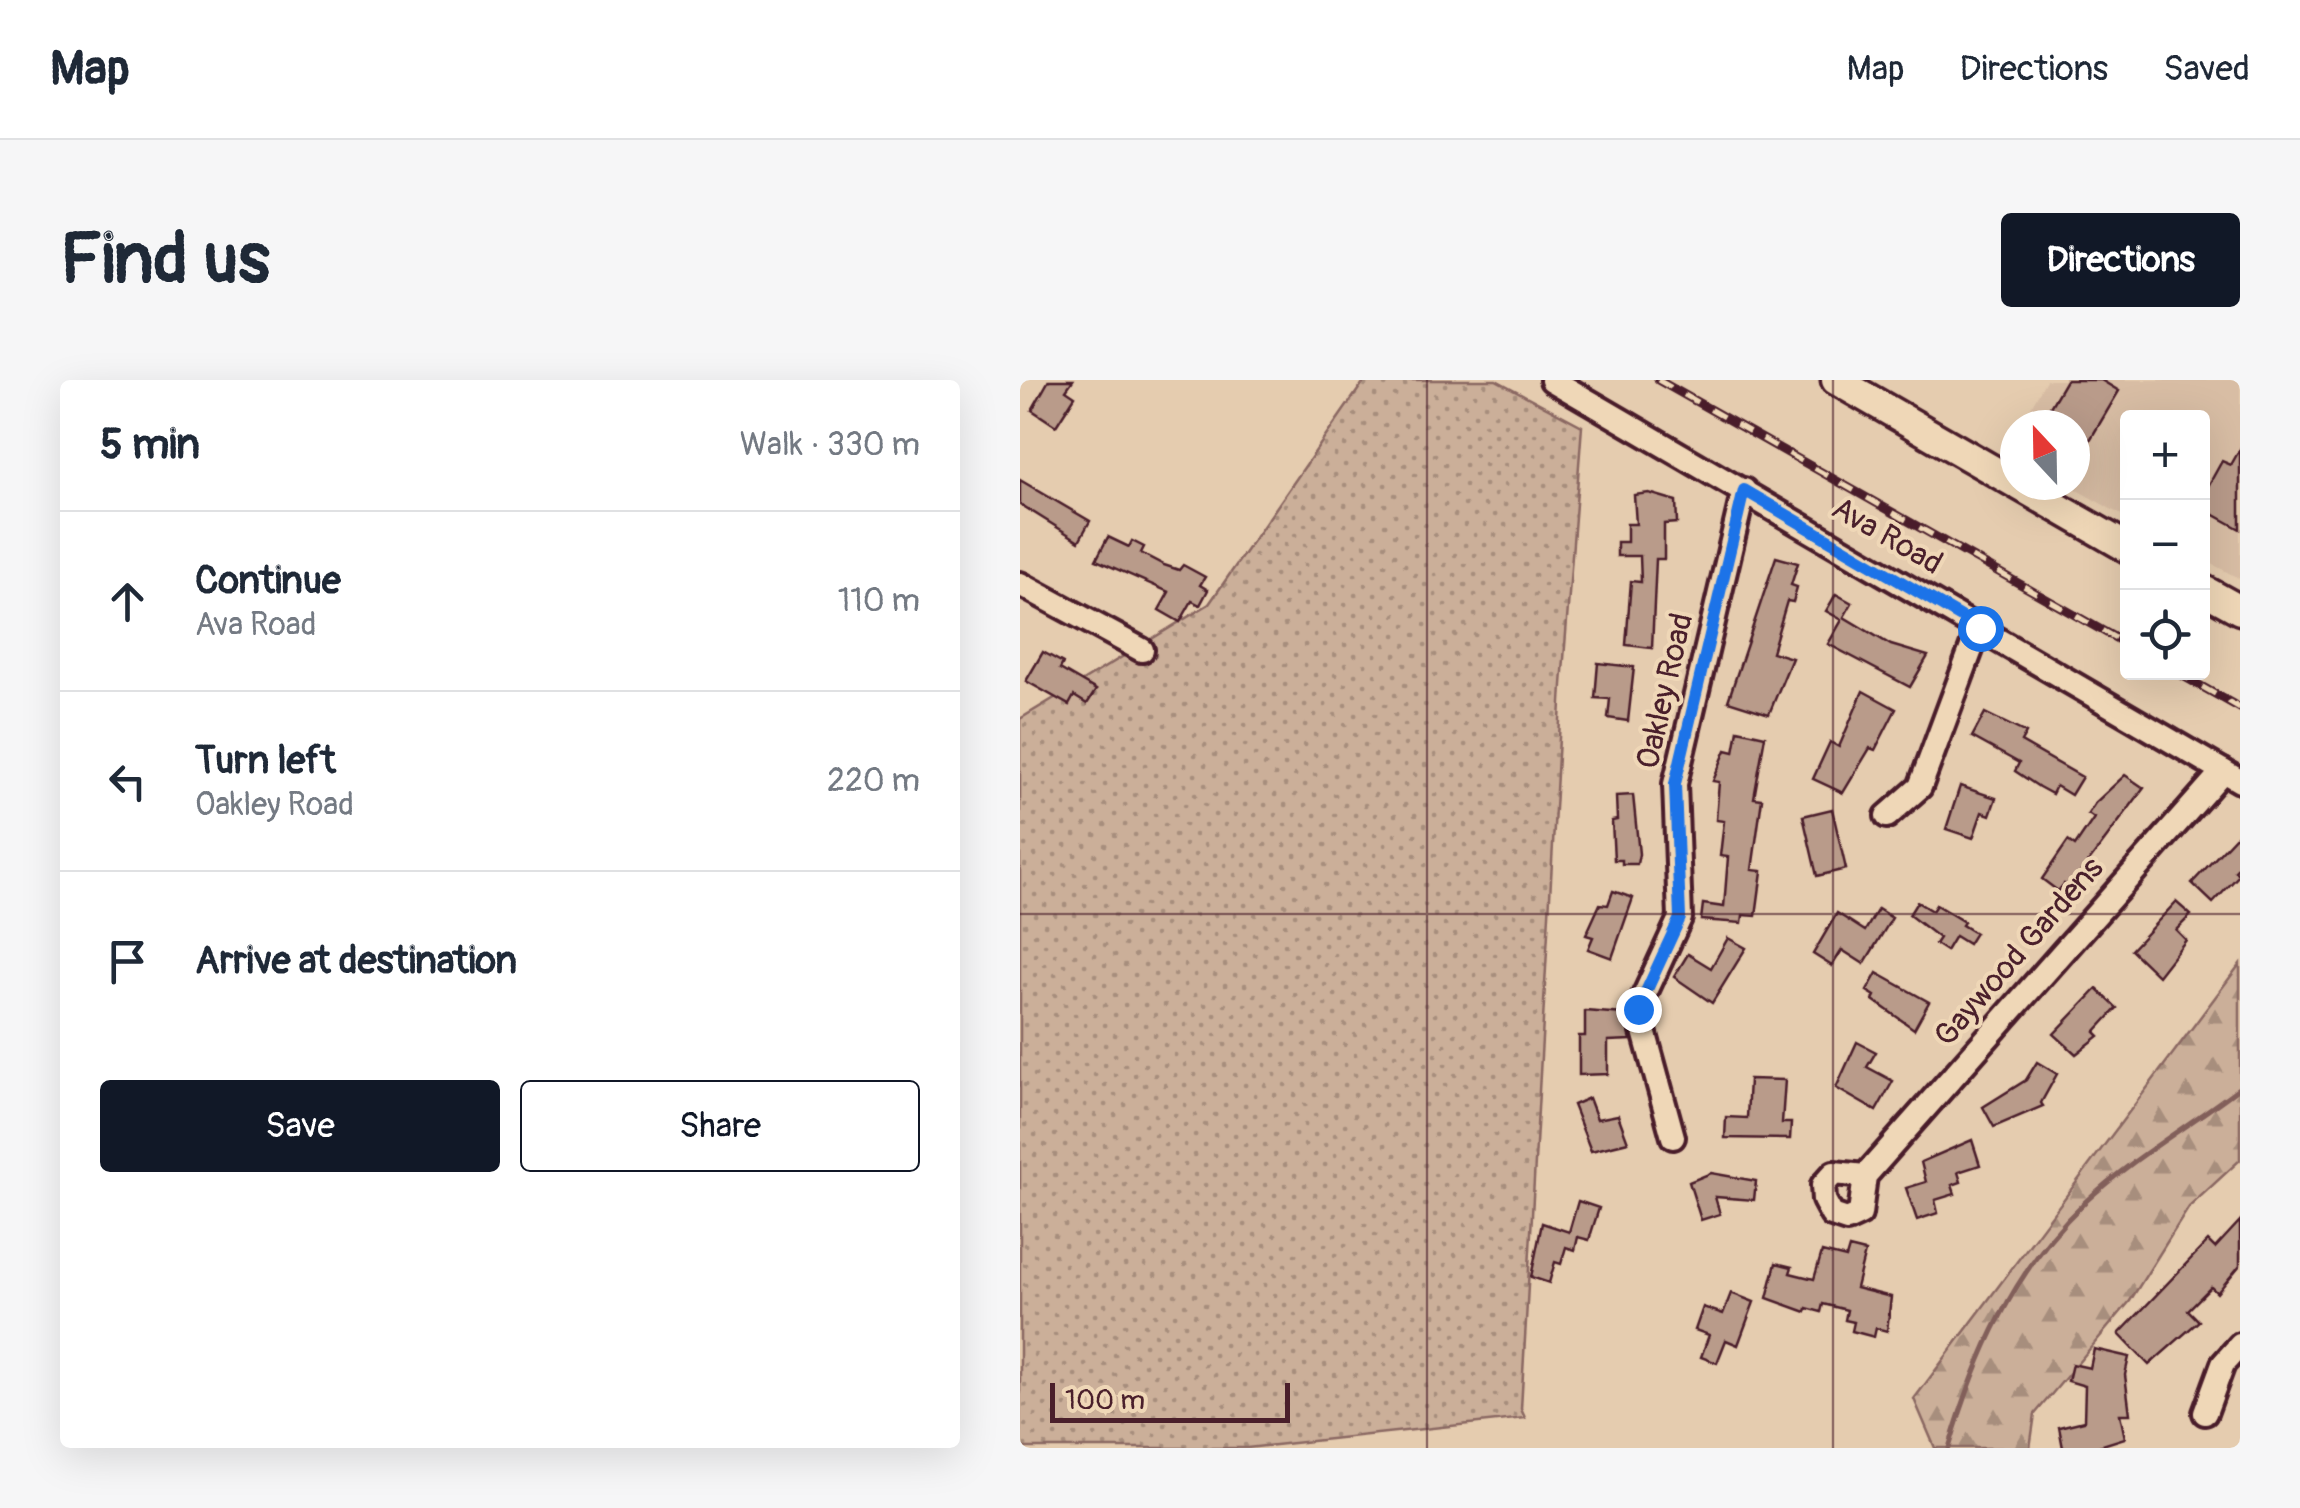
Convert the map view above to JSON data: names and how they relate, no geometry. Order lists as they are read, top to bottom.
{
  "streets": {
    "street": ["Ava Road", "Oakley Road", "Gaywood Gardens"]
  },
  "crossings": [
    ["Ava Road", "Oakley Road"],
    ["Ava Road", "Gaywood Gardens"]
  ],
  "scale_bar": "100 m",
  "north": "top",
  "page": {
    "header": "Map",
    "nav": ["Map", "Directions", "Saved"],
    "buttons": [
      "Directions",
      ["Save", "Share"]
    ],
    "title": "Find us",
    "heading": ["5 min", "Walk · 330 m"],
    "map_buttons": ["+", "−"],
    "list": [
      ["Continue", "Ava Road", "110 m"],
      ["Turn left", "Oakley Road", "220 m"],
      "Arrive at destination"
    ],
    "scale": "100 m"
  }
}
